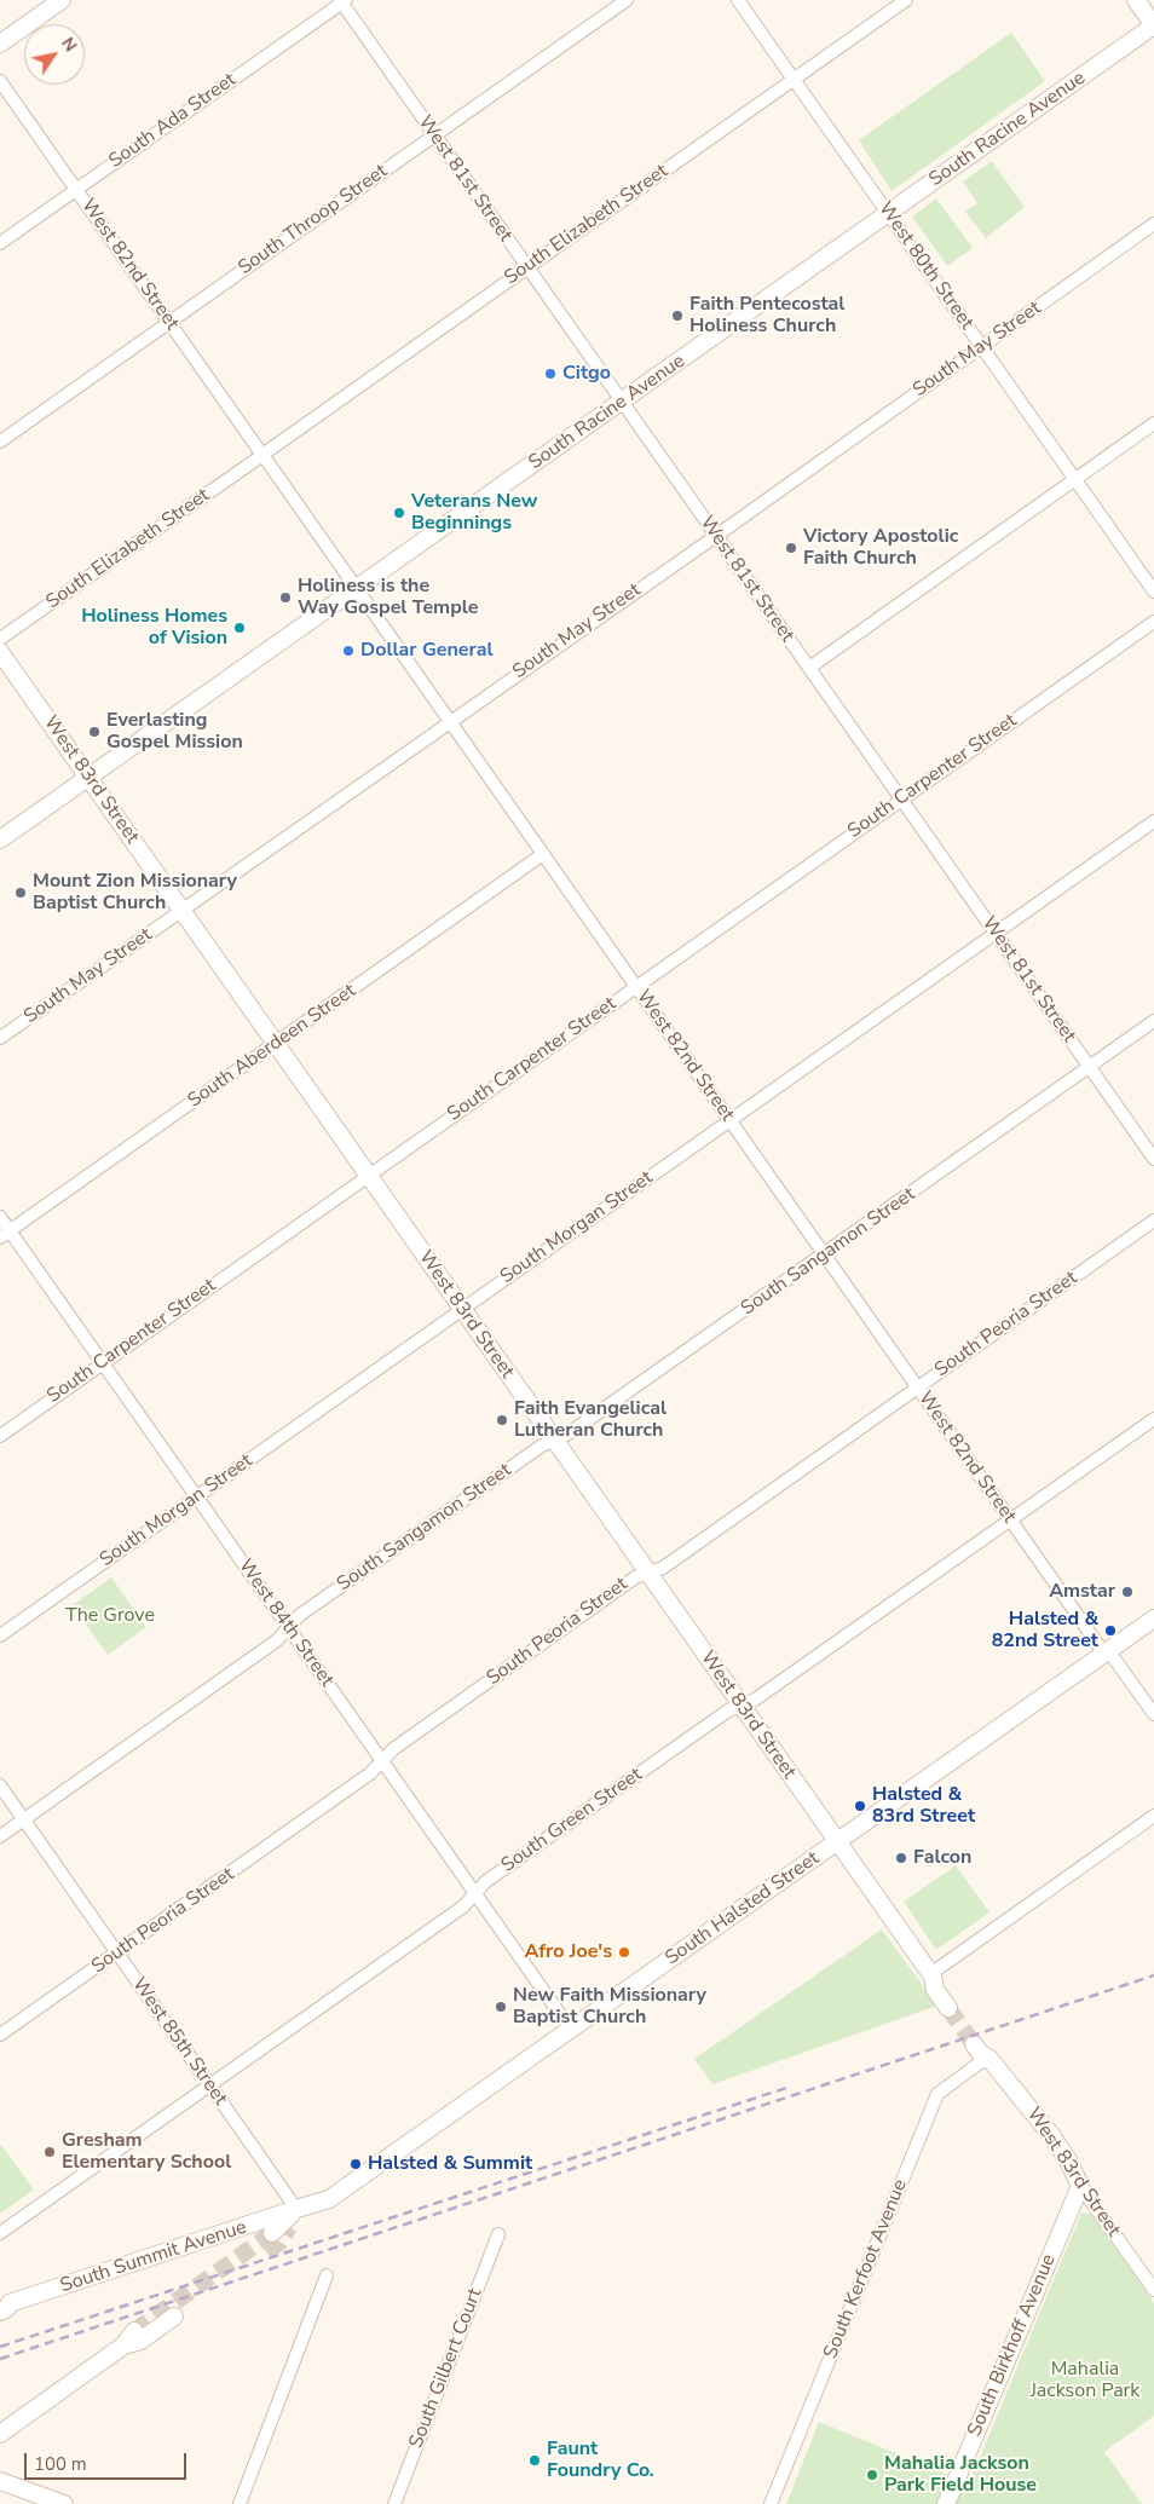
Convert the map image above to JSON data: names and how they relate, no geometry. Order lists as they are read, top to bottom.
{
  "streets": {
    "street": [
      "South Ada Street",
      "South Racine Avenue",
      "West 81st Street",
      "South Throop Street",
      "South Elizabeth Street",
      "West 82nd Street",
      "West 80th Street",
      "South May Street",
      "South Carpenter Street",
      "West 83rd Street",
      "South Aberdeen Street",
      "South Morgan Street",
      "South Sangamon Street",
      "South Peoria Street",
      "West 84th Street",
      "South Green Street",
      "South Halsted Street",
      "West 85th Street",
      "South Summit Avenue",
      "South Kerfoot Avenue",
      "South Birkhoff Avenue",
      "South Gilbert Court"
    ]
  },
  "crossings": [
    ["South Ada Street", "West 81st Street"],
    ["South Ada Street", "West 82nd Street"],
    ["South Racine Avenue", "West 81st Street"],
    ["South Racine Avenue", "West 82nd Street"],
    ["South Racine Avenue", "West 80th Street"],
    ["South Racine Avenue", "West 83rd Street"],
    ["West 81st Street", "South Throop Street"],
    ["West 81st Street", "South Elizabeth Street"],
    ["West 81st Street", "South May Street"],
    ["West 81st Street", "South Carpenter Street"],
    ["West 81st Street", "South Morgan Street"],
    ["West 81st Street", "South Sangamon Street"],
    ["South Throop Street", "West 82nd Street"],
    ["South Elizabeth Street", "West 82nd Street"],
    ["South Elizabeth Street", "West 80th Street"],
    ["West 82nd Street", "South May Street"],
    ["West 82nd Street", "South Carpenter Street"],
    ["West 82nd Street", "South Aberdeen Street"],
    ["West 82nd Street", "South Morgan Street"],
    ["West 82nd Street", "South Sangamon Street"],
    ["West 82nd Street", "South Peoria Street"],
    ["West 82nd Street", "South Green Street"],
    ["West 82nd Street", "South Halsted Street"],
    ["West 80th Street", "South May Street"],
    ["South May Street", "West 83rd Street"],
    ["South Carpenter Street", "West 83rd Street"],
    ["South Carpenter Street", "West 84th Street"],
    ["West 83rd Street", "South Aberdeen Street"],
    ["West 83rd Street", "South Morgan Street"],
    ["West 83rd Street", "South Sangamon Street"],
    ["West 83rd Street", "South Peoria Street"],
    ["West 83rd Street", "South Green Street"],
    ["West 83rd Street", "South Halsted Street"],
    ["West 83rd Street", "South Kerfoot Avenue"],
    ["West 83rd Street", "South Birkhoff Avenue"],
    ["South Aberdeen Street", "West 84th Street"],
    ["South Morgan Street", "West 84th Street"],
    ["South Sangamon Street", "West 84th Street"],
    ["South Sangamon Street", "West 85th Street"],
    ["South Peoria Street", "West 84th Street"],
    ["South Peoria Street", "West 85th Street"],
    ["West 84th Street", "South Green Street"],
    ["West 84th Street", "South Halsted Street"],
    ["South Green Street", "West 85th Street"],
    ["South Halsted Street", "West 85th Street"],
    ["South Halsted Street", "South Summit Avenue"],
    ["West 85th Street", "South Summit Avenue"]
  ],
  "parks": ["The Grove", "Mahalia Jackson Park"],
  "places": [
    "Faith Pentecostal Holiness Church",
    "Citgo",
    "Veterans New Beginnings",
    "Victory Apostolic Faith Church",
    "Holiness is the Way Gospel Temple",
    "Holiness Homes of Vision",
    "Dollar General",
    "Everlasting Gospel Mission",
    "Mount Zion Missionary Baptist Church",
    "Faith Evangelical Lutheran Church",
    "Amstar",
    "Halsted & 82nd Street",
    "Halsted & 83rd Street",
    "Falcon",
    "Afro Joe's",
    "New Faith Missionary Baptist Church",
    "Gresham Elementary School",
    "Halsted & Summit",
    "Faunt Foundry Co.",
    "Mahalia Jackson Park Field House"
  ],
  "scale_bar": "100 m",
  "north": "top right"
}
